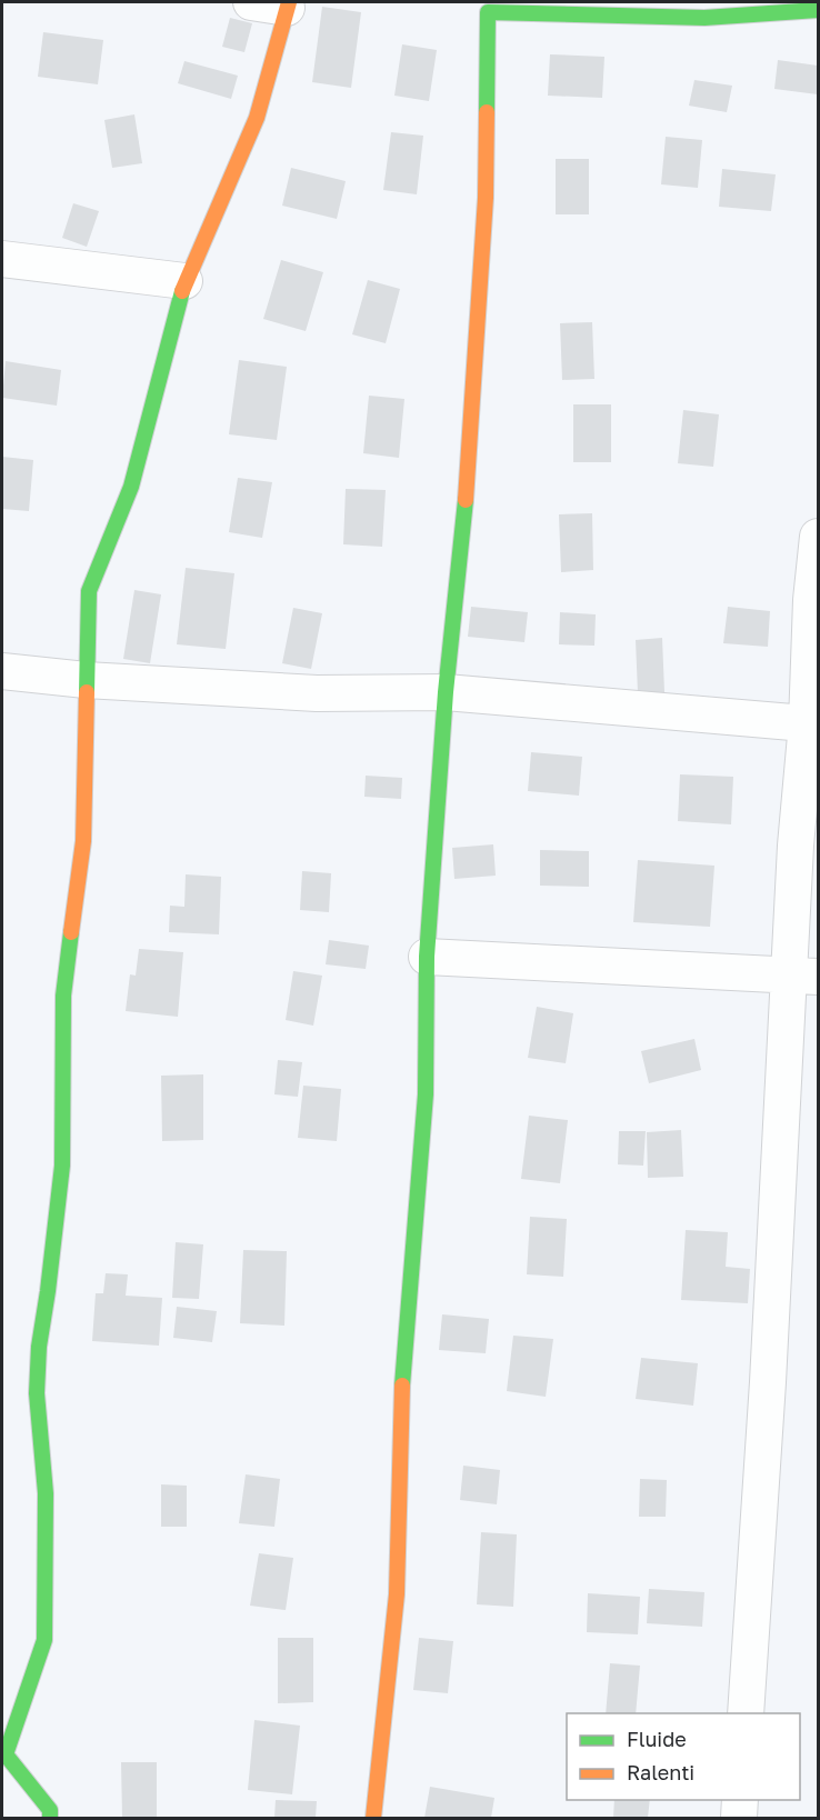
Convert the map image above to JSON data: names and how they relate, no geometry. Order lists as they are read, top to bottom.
{
  "legend": ["Fluide", "Ralenti"]
}
